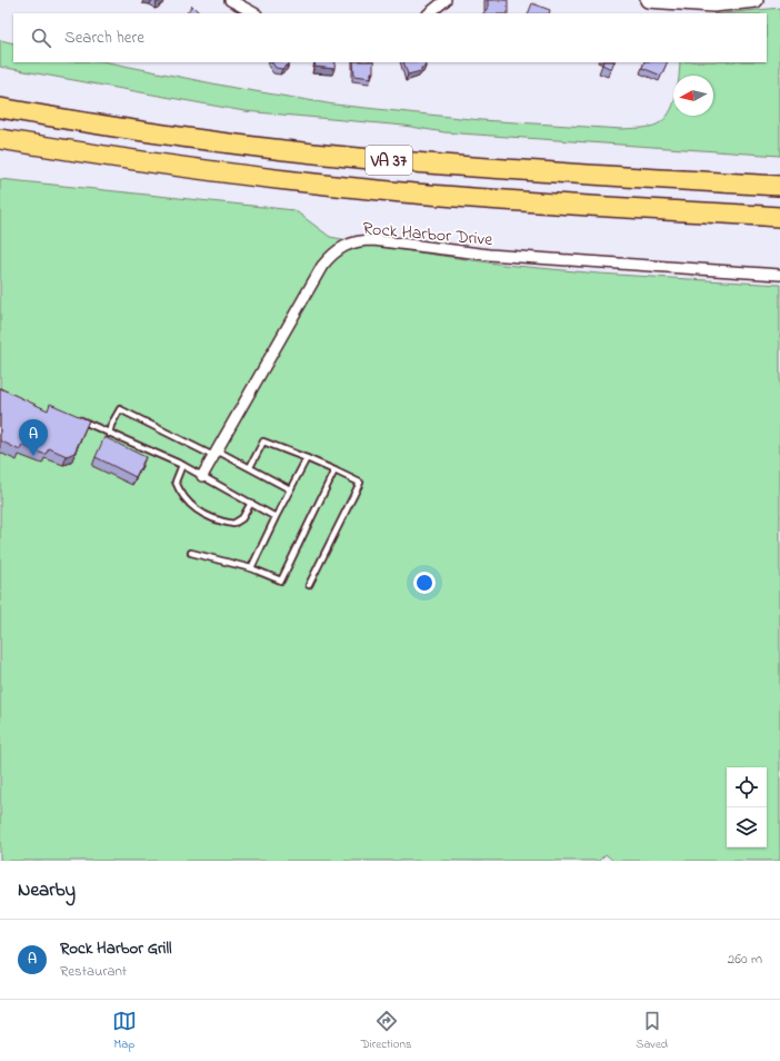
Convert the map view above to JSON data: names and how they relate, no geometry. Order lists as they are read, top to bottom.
{
  "streets": {
    "highway": ["VA 37"],
    "street": ["Rock Harbor Drive"]
  },
  "north": "left",
  "page": {
    "search": "Search here",
    "pins": "A",
    "heading": "Nearby",
    "list": [
      {
        "mark": "A",
        "name": "Rock Harbor Grill",
        "note": "Restaurant",
        "value": "260 m"
      }
    ],
    "nav": ["Map", "Directions", "Saved"]
  }
}
